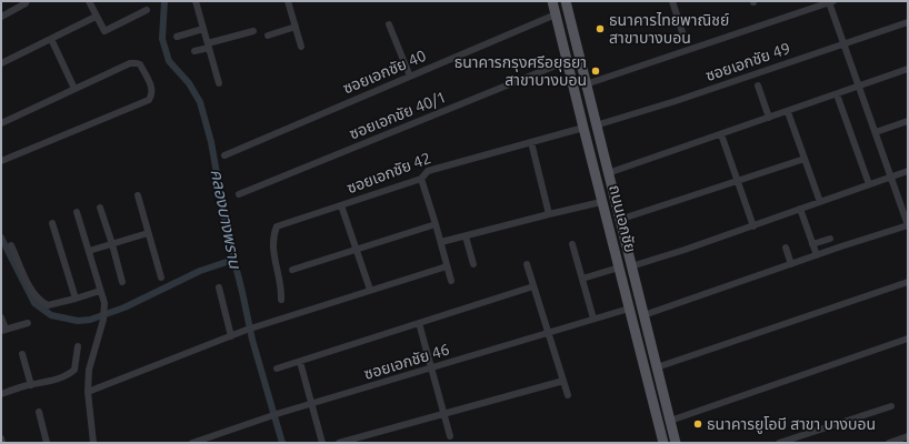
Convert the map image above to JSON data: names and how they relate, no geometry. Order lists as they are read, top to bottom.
{
  "streets": {
    "main road": ["ถนนเอกชัย"],
    "street": [
      "ซอยเอกชัย 49",
      "ซอยเอกชัย 40",
      "ซอยเอกชัย 40/1",
      "ซอยเอกชัย 42",
      "ซอยเอกชัย 46"
    ]
  },
  "crossings": [
    ["ซอยเอกชัย 49", "ถนนเอกชัย"],
    ["ซอยเอกชัย 40", "ถนนเอกชัย"],
    ["ซอยเอกชัย 40/1", "ถนนเอกชัย"],
    ["ซอยเอกชัย 42", "ถนนเอกชัย"],
    ["ถนนเอกชัย", "ซอยเอกชัย 46"]
  ],
  "water": ["คลองบางพราน"],
  "places": ["ธนาคารไทยพาณิชย์ สาขาบางบอน", "ธนาคารกรุงศรีอยุธยา สาขาบางบอน", "ธนาคารยูโอบี สาขา บางบอน"]
}
